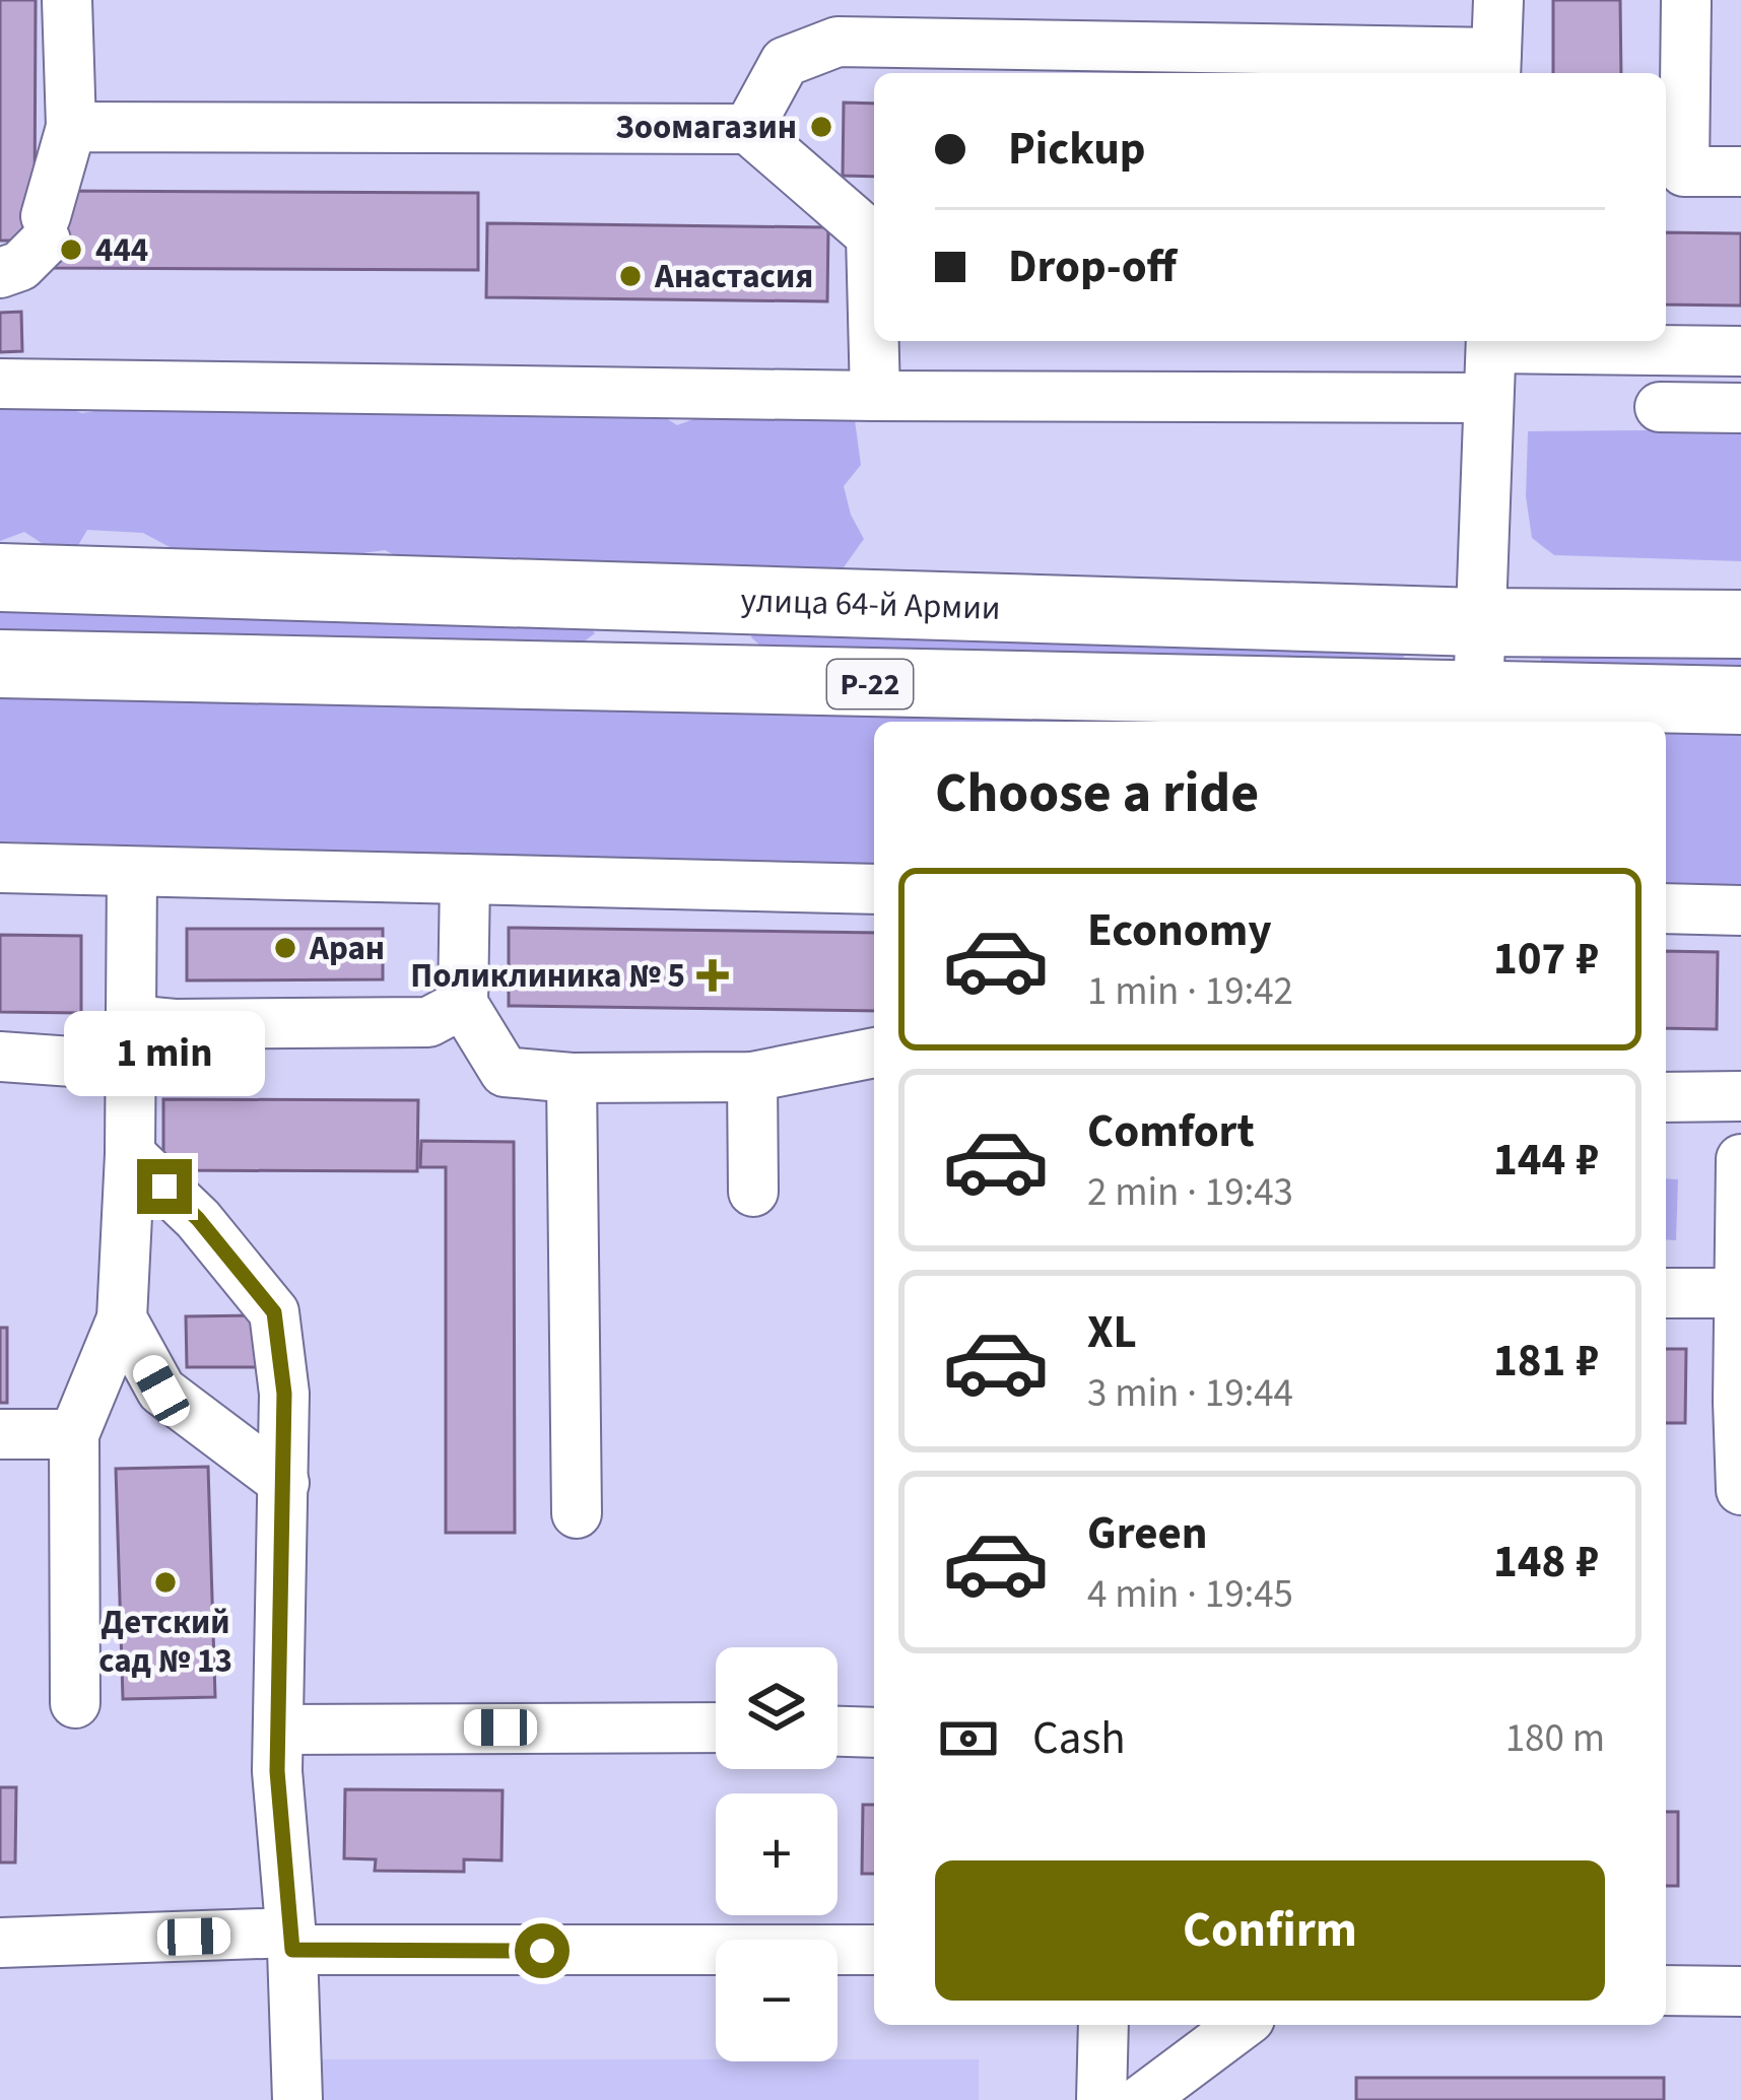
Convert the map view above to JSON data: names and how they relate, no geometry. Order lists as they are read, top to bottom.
{
  "streets": {
    "highway": ["улица 64-й Армии", "Р-22"]
  },
  "places": {
    "other": [
      "Зоомагазин",
      "444",
      "Анастасия",
      "Аран",
      "Детский сад № 13"
    ],
    "health": ["Поликлиника № 5"]
  },
  "page": {
    "banner": ["Pickup", "Drop-off"],
    "heading": "Choose a ride",
    "list": [
      {
        "name": "Economy",
        "note": "1 min · 19:42",
        "value": "107 ₽"
      },
      {
        "name": "Comfort",
        "note": "2 min · 19:43",
        "value": "144 ₽"
      },
      {
        "name": "XL",
        "note": "3 min · 19:44",
        "value": "181 ₽"
      },
      {
        "name": "Green",
        "note": "4 min · 19:45",
        "value": "148 ₽"
      }
    ],
    "bubble": "1 min",
    "map_buttons": ["+", "−"],
    "pay": ["Cash", "180 m"],
    "buttons": "Confirm"
  }
}
